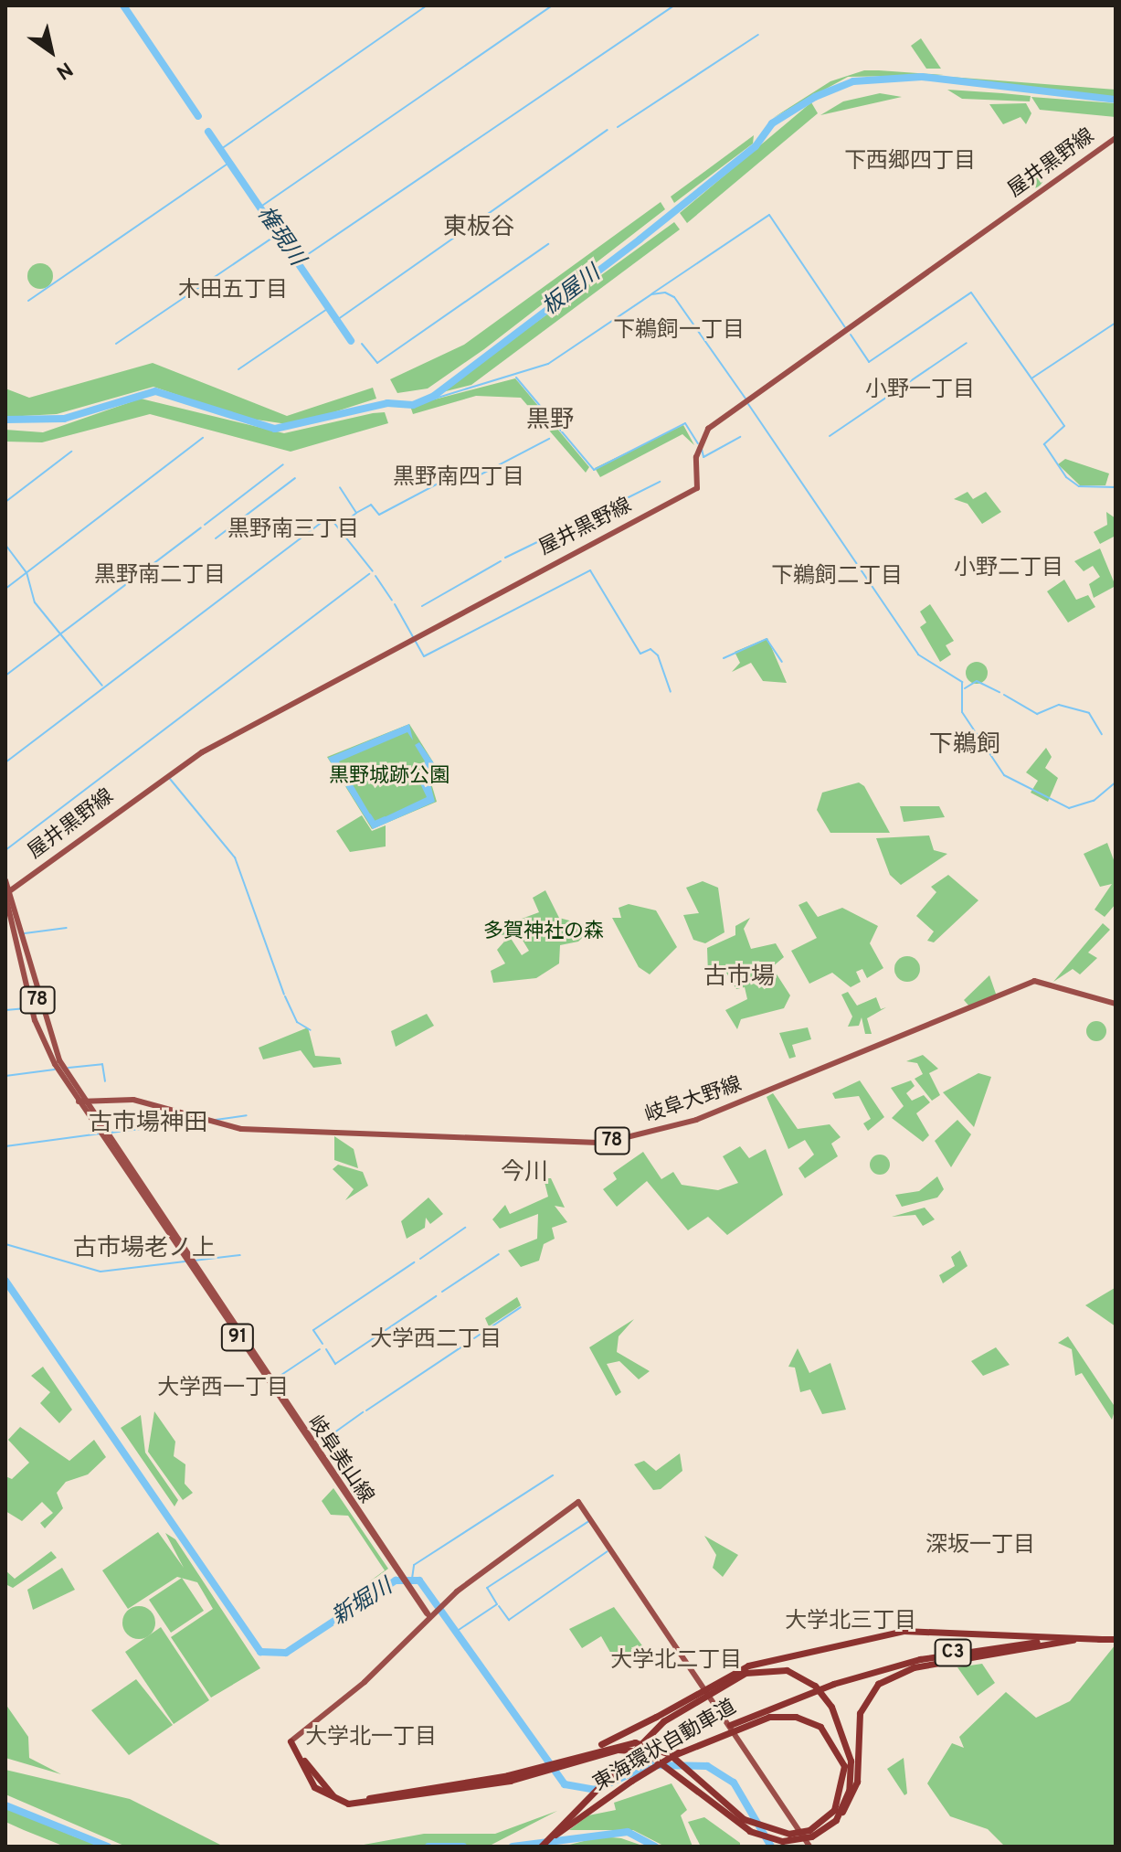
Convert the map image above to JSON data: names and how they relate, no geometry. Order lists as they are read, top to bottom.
{
  "streets": {
    "highway": ["C3", "東海環状自動車道"],
    "main road": [
      "屋井黒野線",
      "78",
      "岐阜大野線",
      "91",
      "岐阜美山線"
    ]
  },
  "crossings": [
    ["屋井黒野線", "78"],
    ["78", "岐阜大野線"],
    ["78", "岐阜美山線"],
    ["岐阜大野線", "岐阜美山線"]
  ],
  "districts": [
    "下西郷四丁目",
    "東板谷",
    "木田五丁目",
    "下鵜飼一丁目",
    "小野一丁目",
    "黒野",
    "黒野南四丁目",
    "黒野南三丁目",
    "小野二丁目",
    "黒野南二丁目",
    "下鵜飼二丁目",
    "下鵜飼",
    "古市場",
    "古市場神田",
    "今川",
    "古市場老ノ上",
    "大学西二丁目",
    "大学西一丁目",
    "深坂一丁目",
    "大学北三丁目",
    "大学北二丁目",
    "大学北一丁目"
  ],
  "water": ["権現川", "板屋川", "新堀川"],
  "parks": ["黒野城跡公園", "多賀神社の森"],
  "north": "bottom right"
}
